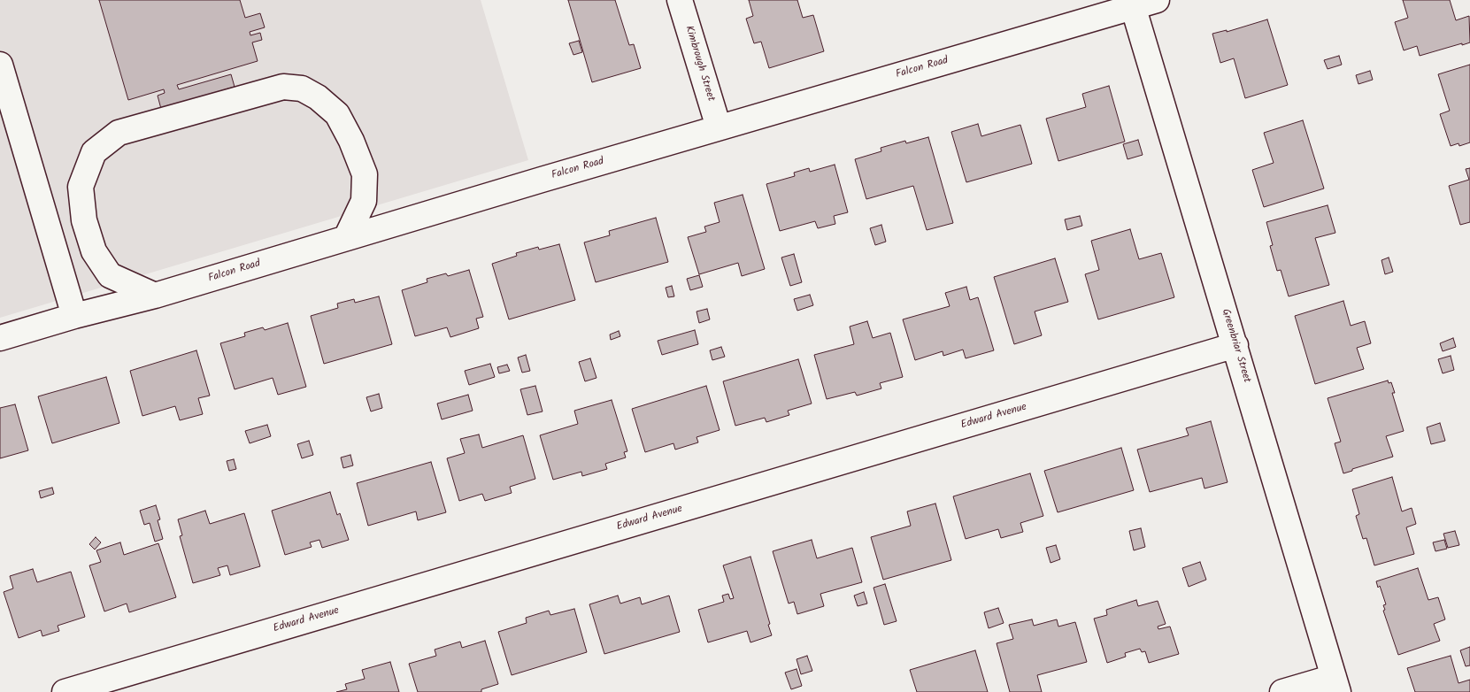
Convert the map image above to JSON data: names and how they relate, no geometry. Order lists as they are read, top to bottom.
{
  "streets": {
    "street": [
      "Kimbrough Street",
      "Falcon Road",
      "Greenbriar Street",
      "Edward Avenue"
    ]
  },
  "crossings": [
    ["Kimbrough Street", "Falcon Road"],
    ["Falcon Road", "Greenbriar Street"],
    ["Greenbriar Street", "Edward Avenue"]
  ]
}
